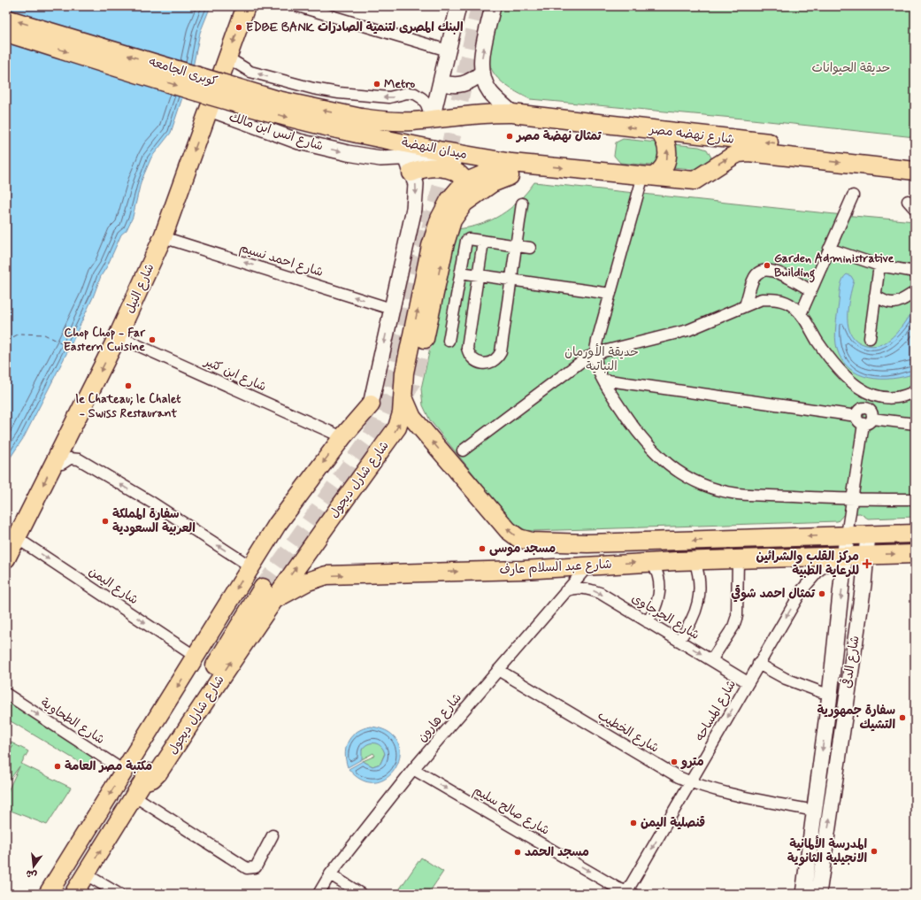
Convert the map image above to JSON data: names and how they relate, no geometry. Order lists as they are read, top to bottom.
{
  "streets": {
    "main road": [
      "كوبرى الجامعه",
      "شارع نهضه مصر",
      "ميدان النهضة",
      "شارع النيل",
      "شارع شارل ديجول",
      "شارع عبد السلام عارف"
    ],
    "street": [
      "شارع انس ابن مالك",
      "شارع احمد نسيم",
      "شارع ابن كثير",
      "شارع اليمن",
      "شارع الجرجاوى",
      "شارع الدقى",
      "شارع المساحه",
      "شارع هارون",
      "شارع الطحاوية",
      "شارع الخطيب",
      "شارع صالح سليم"
    ]
  },
  "crossings": [
    ["كوبرى الجامعه", "ميدان النهضة"],
    ["شارع انس ابن مالك", "شارع نهضه مصر"],
    ["شارع انس ابن مالك", "ميدان النهضة"],
    ["شارع انس ابن مالك", "شارع النيل"],
    ["شارع انس ابن مالك", "شارع شارل ديجول"],
    ["شارع نهضه مصر", "ميدان النهضة"],
    ["شارع نهضه مصر", "شارع شارل ديجول"],
    ["ميدان النهضة", "شارع شارل ديجول"],
    ["شارع احمد نسيم", "شارع النيل"],
    ["شارع النيل", "شارع ابن كثير"],
    ["شارع النيل", "شارع اليمن"],
    ["شارع شارل ديجول", "شارع عبد السلام عارف"],
    ["شارع عبد السلام عارف", "شارع الدقى"],
    ["شارع عبد السلام عارف", "شارع المساحه"],
    ["شارع عبد السلام عارف", "شارع هارون"],
    ["شارع الجرجاوى", "شارع المساحه"],
    ["شارع الجرجاوى", "شارع هارون"],
    ["شارع الدقى", "شارع المساحه"],
    ["شارع الدقى", "شارع الخطيب"],
    ["شارع المساحه", "شارع الخطيب"],
    ["شارع المساحه", "شارع صالح سليم"],
    ["شارع هارون", "شارع الخطيب"],
    ["شارع هارون", "شارع صالح سليم"]
  ],
  "one_way": [
    "شارع احمد نسيم",
    "شارع النيل",
    "شارع اليمن",
    "شارع الجرجاوى",
    "شارع المساحه",
    "شارع الطحاوية",
    "شارع صالح سليم"
  ],
  "parks": ["حديقة الحيوانات", "حديقة الأورمان النباتية"],
  "places": {
    "other": [
      "EDBE BANK البنك المصرى لتنمية الصادرات",
      "Metro",
      "تمثال نهضة مصر",
      "Garden Administrative Building",
      "Chop Chop - Far Eastern Cuisine",
      "le Chateau; le Chalet - Swiss Restaurant",
      "سفارة المملكة العربية السعودية",
      "مسجد موسى",
      "تمثال احمد شوقي",
      "سفارة جمهورية التشيك",
      "مترو",
      "مكتبة مصر العامة",
      "قنصلية اليمن",
      "المدرسة الألمانية الانجيلية الثانوية",
      "مسجد الحمد"
    ],
    "health": ["مركز القلب والشرائين للرعاية الطبية"]
  },
  "north": "bottom"
}
